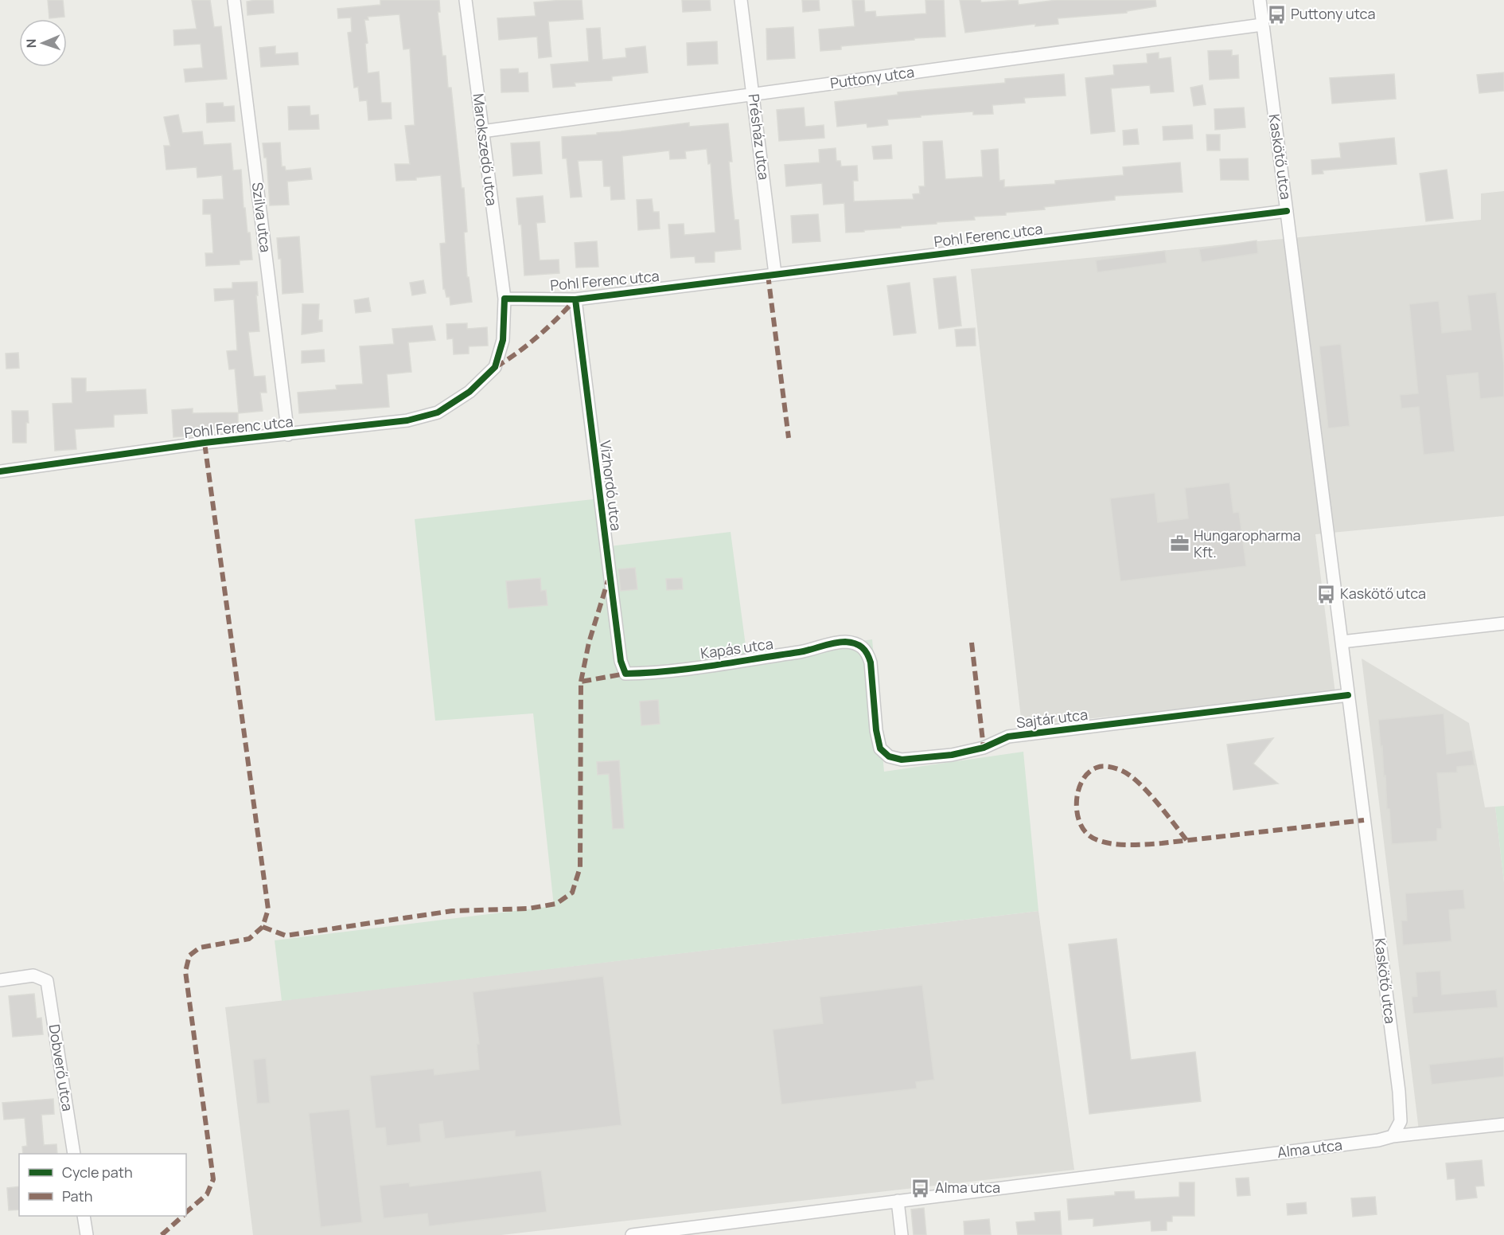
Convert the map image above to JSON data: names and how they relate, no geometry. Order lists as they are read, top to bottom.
{
  "streets": {
    "street": [
      "Puttony utca",
      "Présház utca",
      "Marokszedő utca",
      "Kaskötő utca",
      "Szilva utca",
      "Pohl Ferenc utca",
      "Vízhordó utca",
      "Kapás utca",
      "Sajtár utca",
      "Dobverő utca",
      "Alma utca"
    ]
  },
  "crossings": [
    ["Puttony utca", "Présház utca"],
    ["Puttony utca", "Marokszedő utca"],
    ["Puttony utca", "Kaskötő utca"],
    ["Présház utca", "Pohl Ferenc utca"],
    ["Marokszedő utca", "Pohl Ferenc utca"],
    ["Kaskötő utca", "Pohl Ferenc utca"],
    ["Kaskötő utca", "Sajtár utca"],
    ["Kaskötő utca", "Alma utca"],
    ["Szilva utca", "Pohl Ferenc utca"],
    ["Pohl Ferenc utca", "Vízhordó utca"],
    ["Vízhordó utca", "Kapás utca"],
    ["Kapás utca", "Sajtár utca"]
  ],
  "places": {
    "bus stop": ["Puttony utca", "Kaskötő utca", "Alma utca"],
    "office": ["Hungaropharma Kft."]
  },
  "legend": ["Cycle path", "Path"],
  "north": "left"
}
